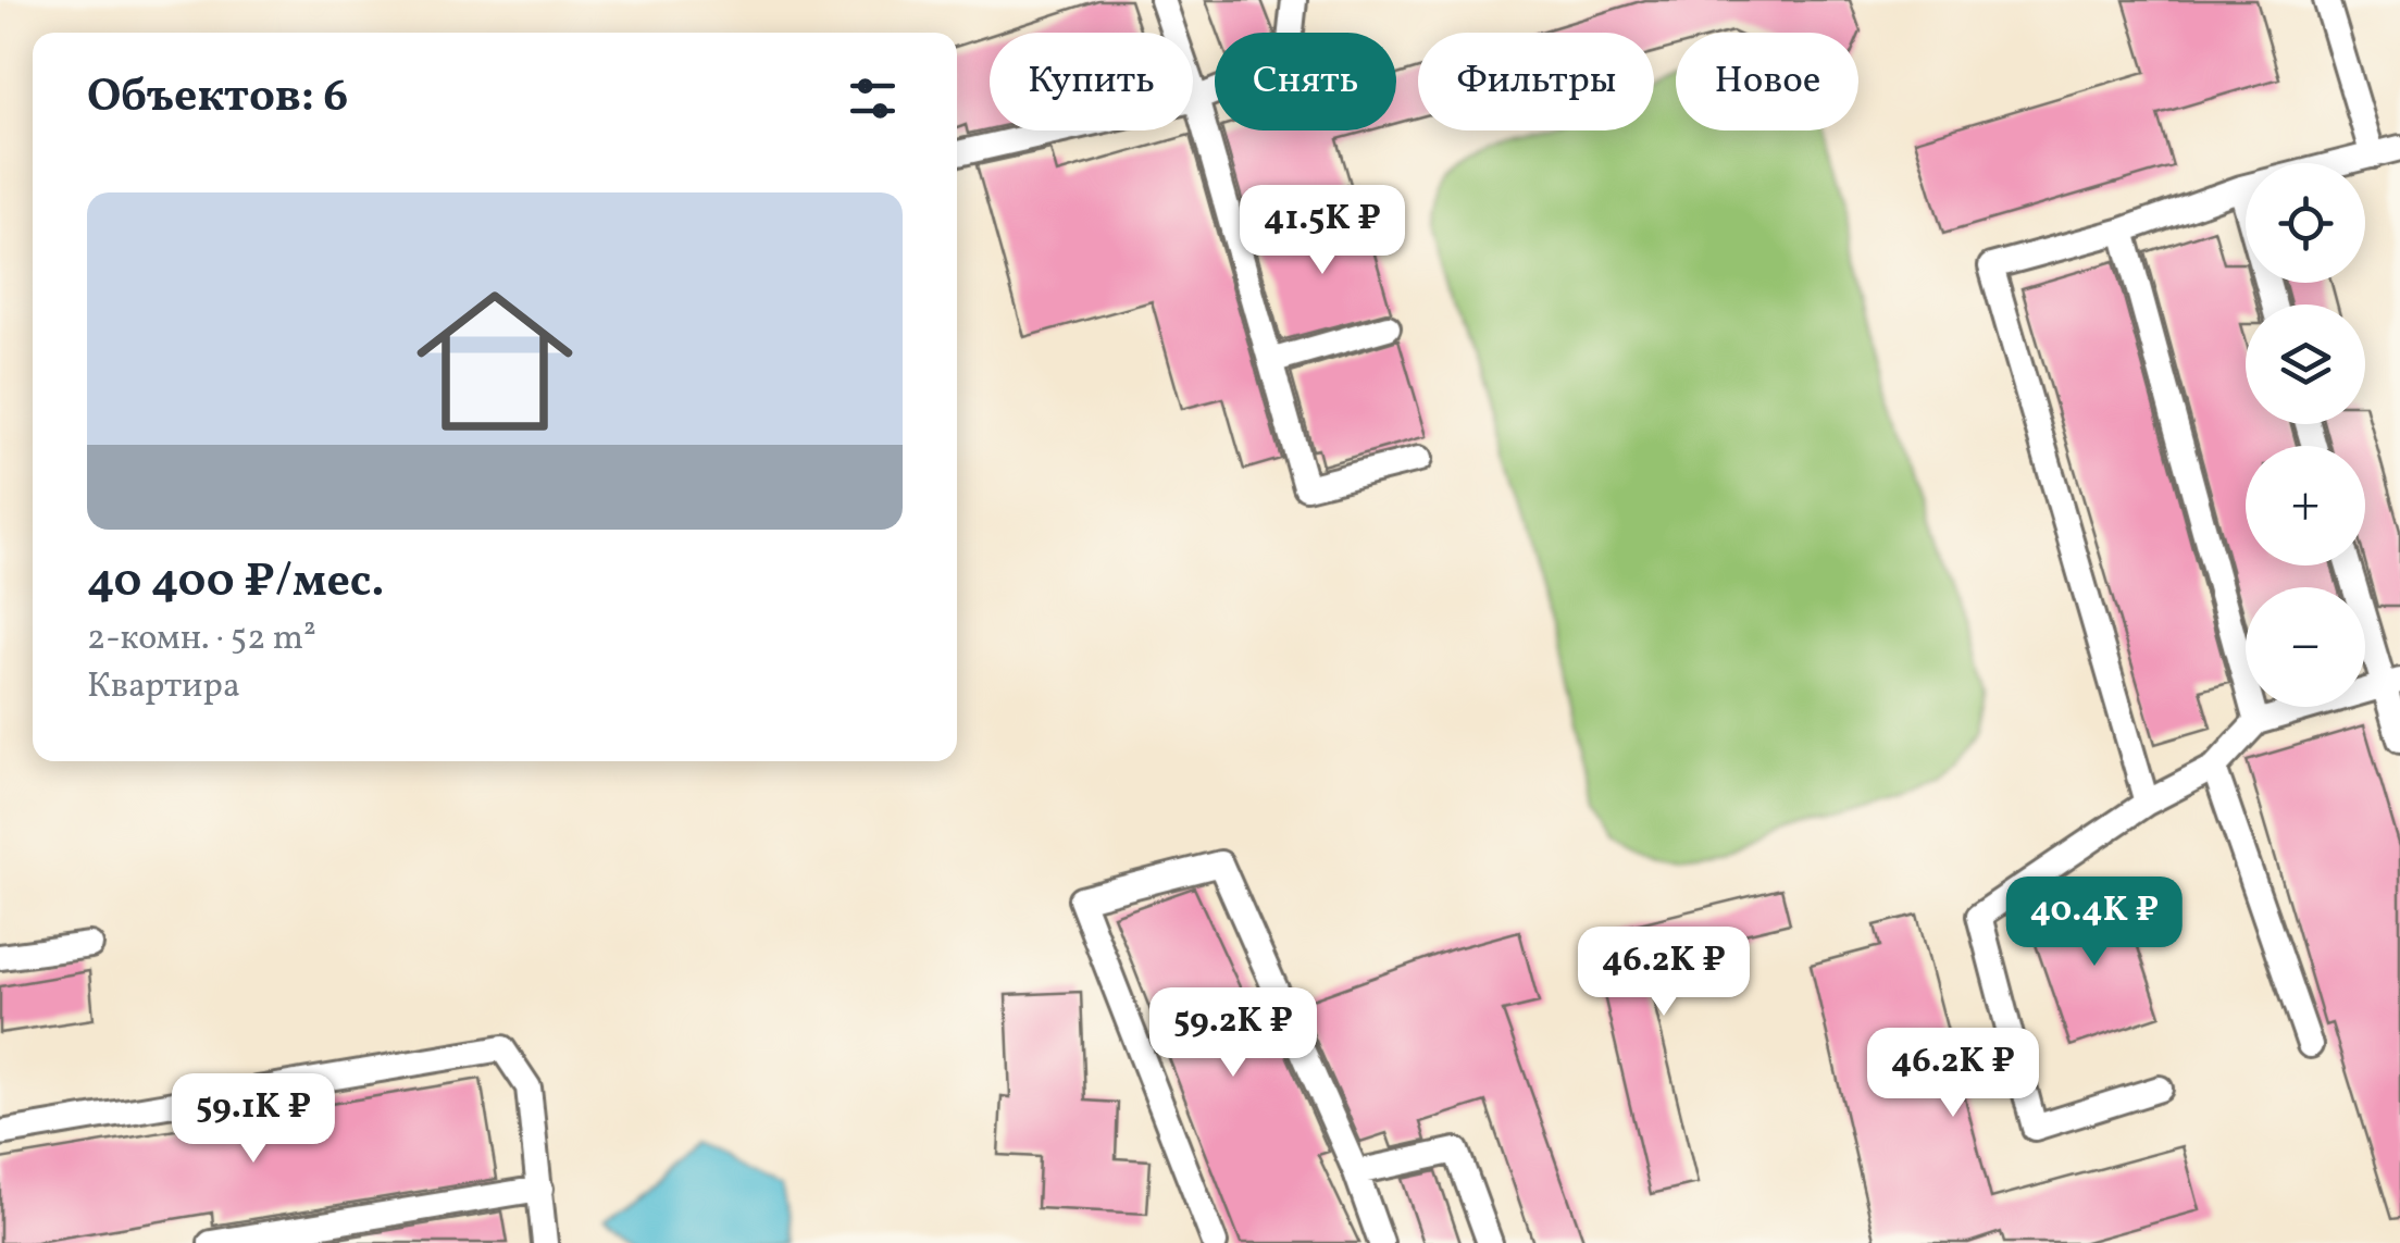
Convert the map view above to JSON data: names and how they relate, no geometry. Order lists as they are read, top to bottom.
{
  "page": {
    "chip": [
      "Купить",
      "Снять",
      "Фильтры",
      "Новое"
    ],
    "heading": "Объектов: 6",
    "map_buttons": ["+", "−"],
    "list": [
      {
        "name": "40 400 ₽/мес.",
        "note": "2-комн. · 52 m² · Квартира"
      }
    ],
    "price": [
      "41.5K ₽",
      "40.4K ₽",
      "46.2K ₽",
      "59.2K ₽",
      "46.2K ₽",
      "59.1K ₽"
    ]
  }
}
